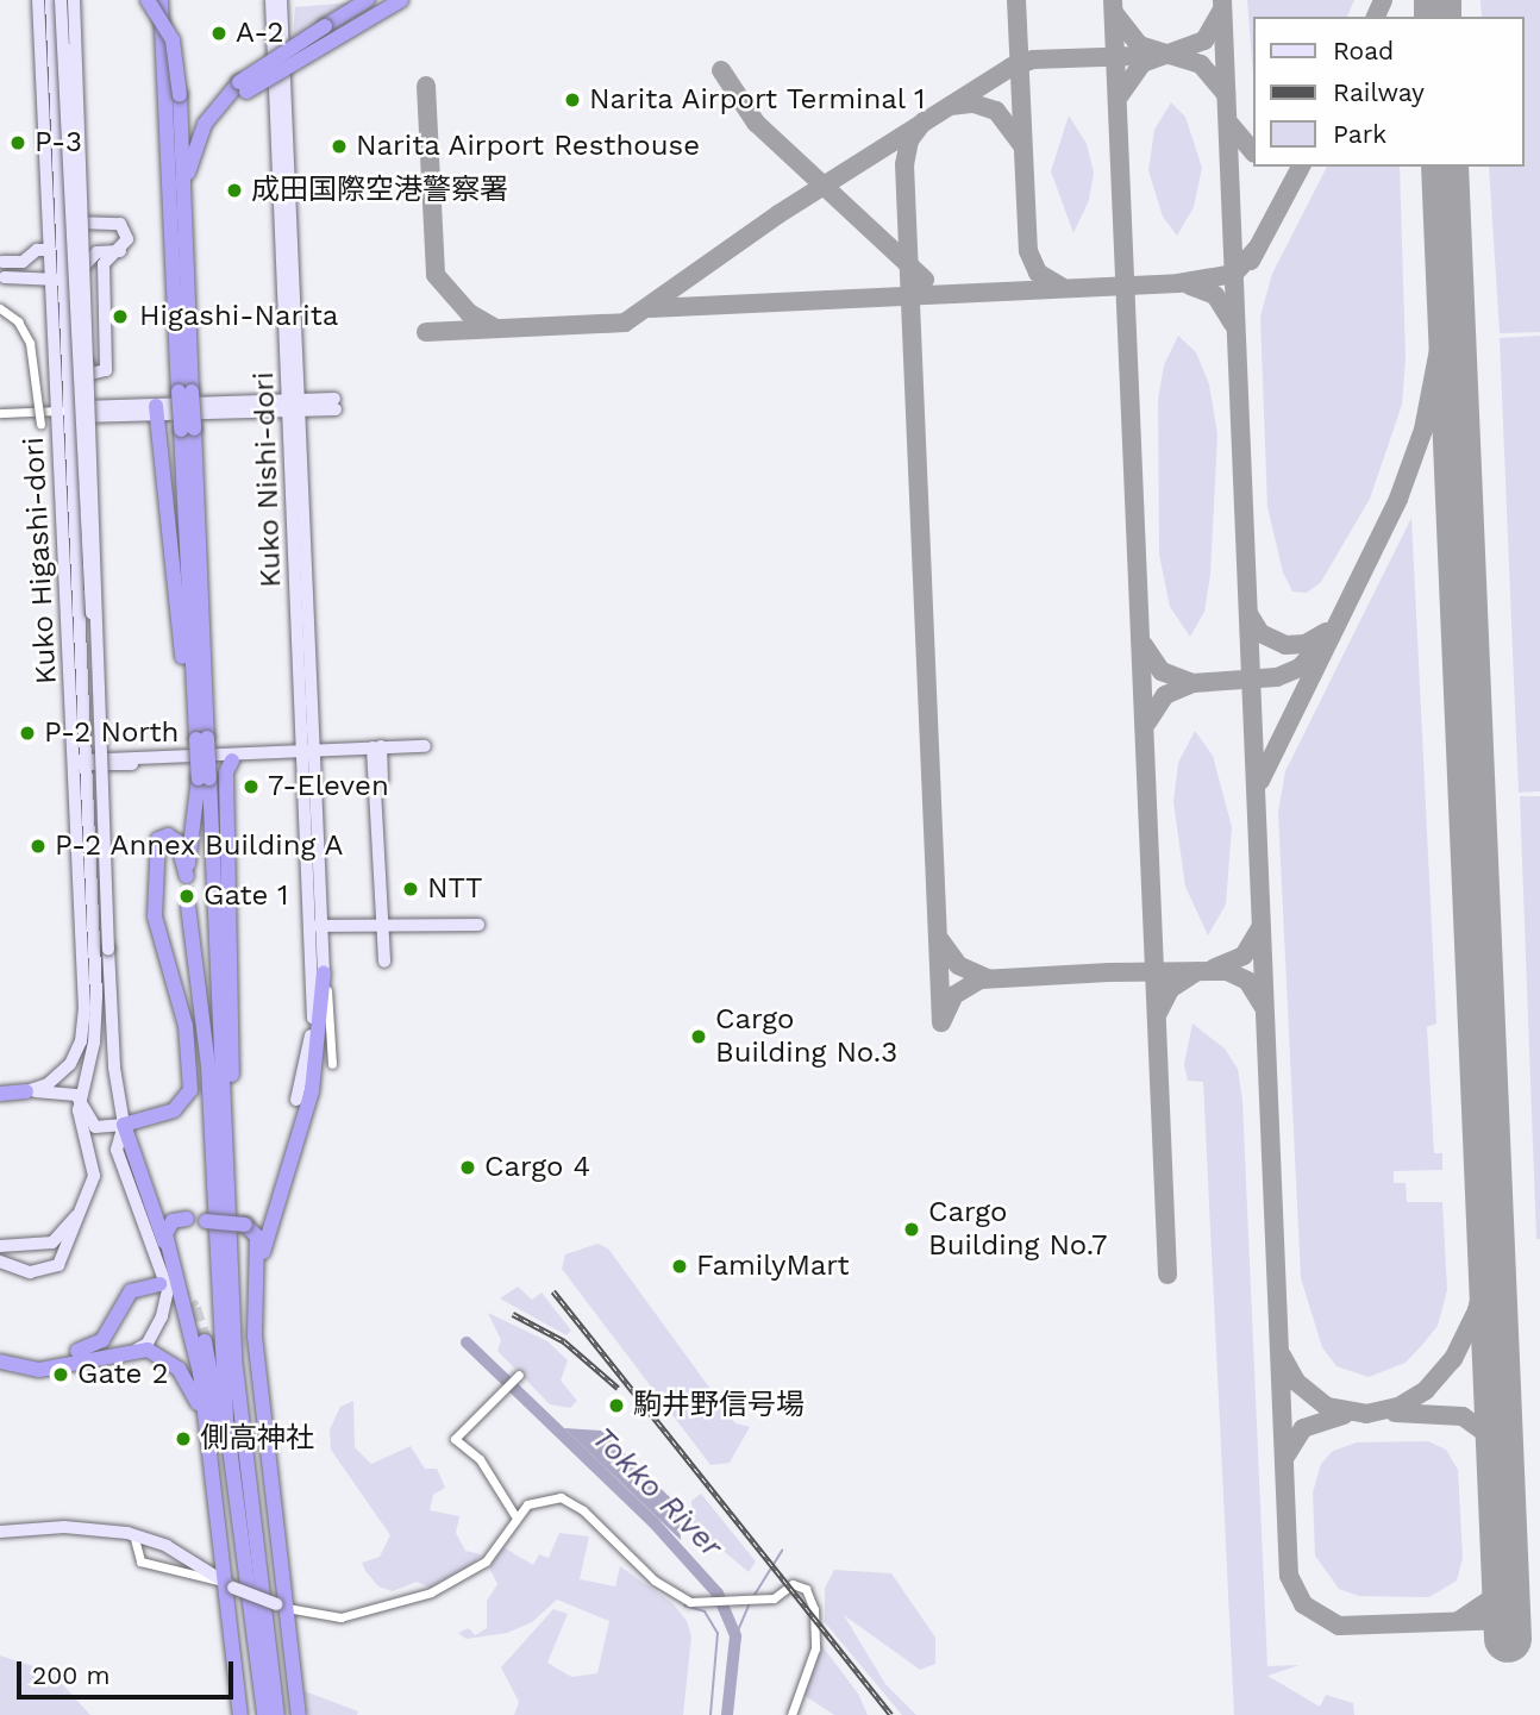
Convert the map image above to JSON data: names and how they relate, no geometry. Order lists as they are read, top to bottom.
{
  "streets": {
    "street": ["Kuko Nishi-dori", "Kuko Higashi-dori"]
  },
  "water": ["Tokko River"],
  "places": [
    "A-2",
    "Narita Airport Terminal 1",
    "P-3",
    "Narita Airport Resthouse",
    "成田国際空港警察署",
    "Higashi-Narita",
    "P-2 North",
    "7-Eleven",
    "P-2 Annex Building A",
    "NTT",
    "Gate 1",
    "Cargo Building No.3",
    "Cargo 4",
    "Cargo Building No.7",
    "FamilyMart",
    "Gate 2",
    "駒井野信号場",
    "側高神社"
  ],
  "legend": ["Road", "Railway", "Park"],
  "scale_bar": "200 m"
}
